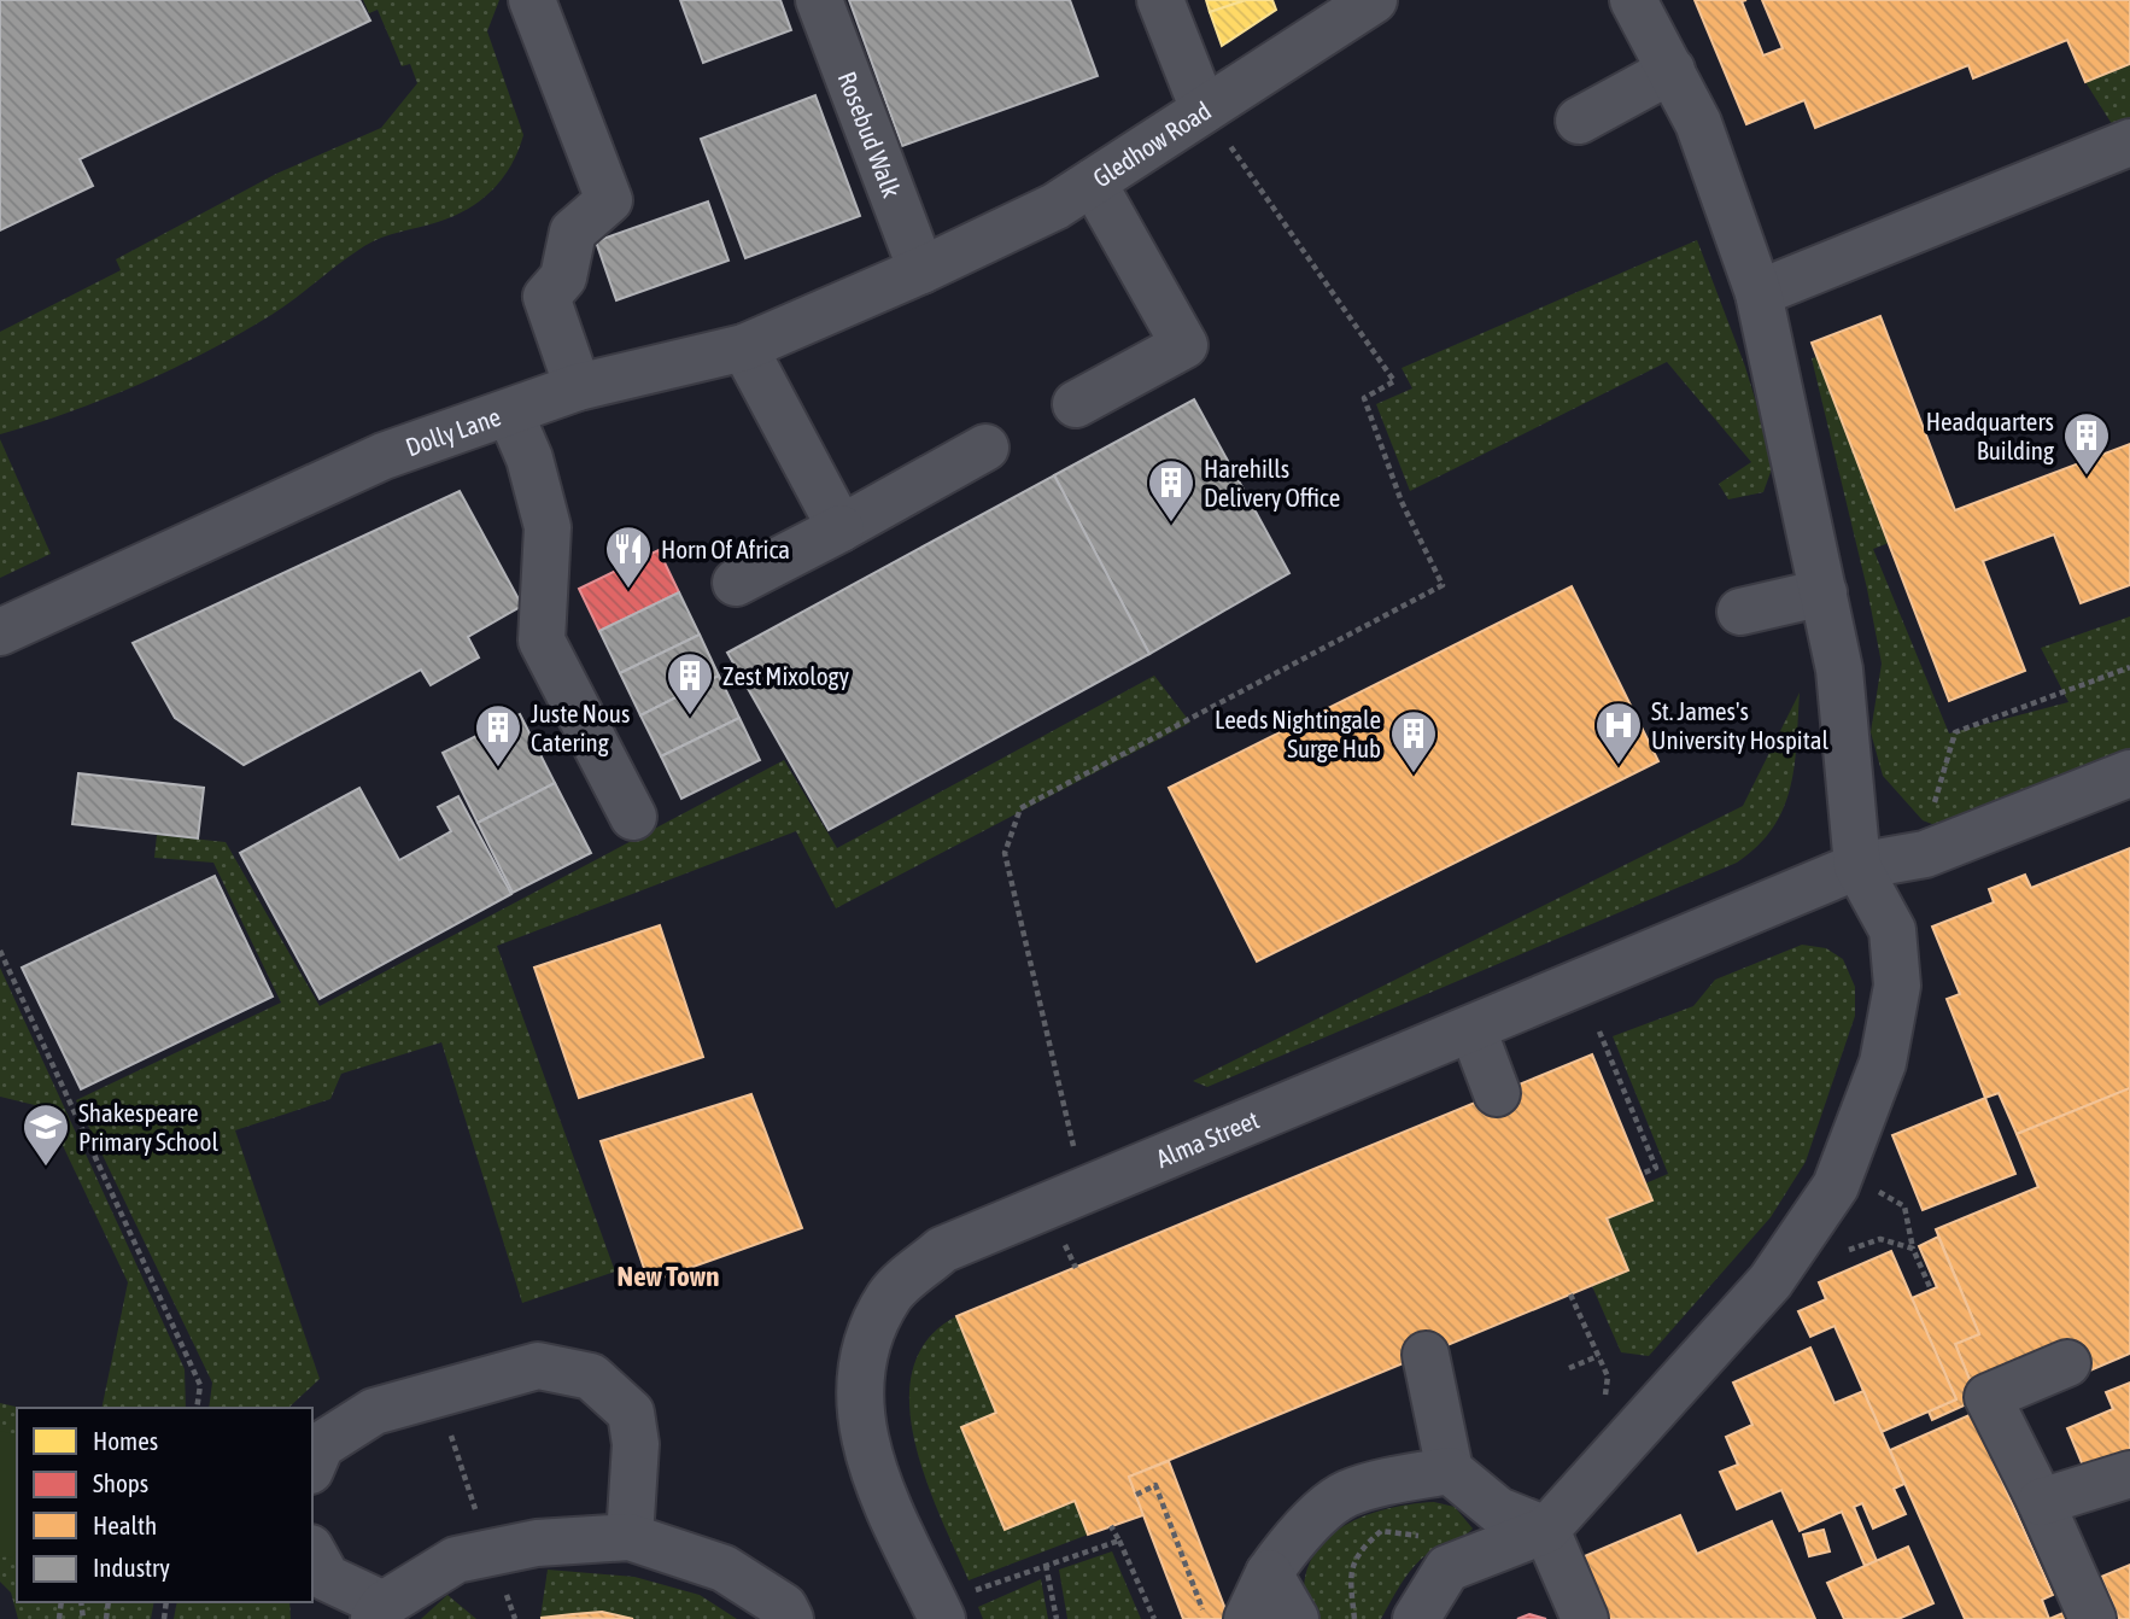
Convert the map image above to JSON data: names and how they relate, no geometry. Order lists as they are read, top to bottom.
{
  "streets": {
    "street": [
      "Rosebud Walk",
      "Gledhow Road",
      "Dolly Lane",
      "Alma Street"
    ]
  },
  "crossings": [
    ["Rosebud Walk", "Gledhow Road"],
    ["Rosebud Walk", "Dolly Lane"],
    ["Gledhow Road", "Dolly Lane"]
  ],
  "districts": ["New Town"],
  "places": {
    "building": [
      "Headquarters Building",
      "Harehills Delivery Office",
      "Zest Mixology",
      "Juste Nous Catering",
      "Leeds Nightingale Surge Hub"
    ],
    "restaurant": ["Horn Of Africa"],
    "hospital": ["St. James's University Hospital"],
    "school or university": ["Shakespeare Primary School"]
  },
  "legend": [
    "Homes",
    "Shops",
    "Health",
    "Industry"
  ]
}
